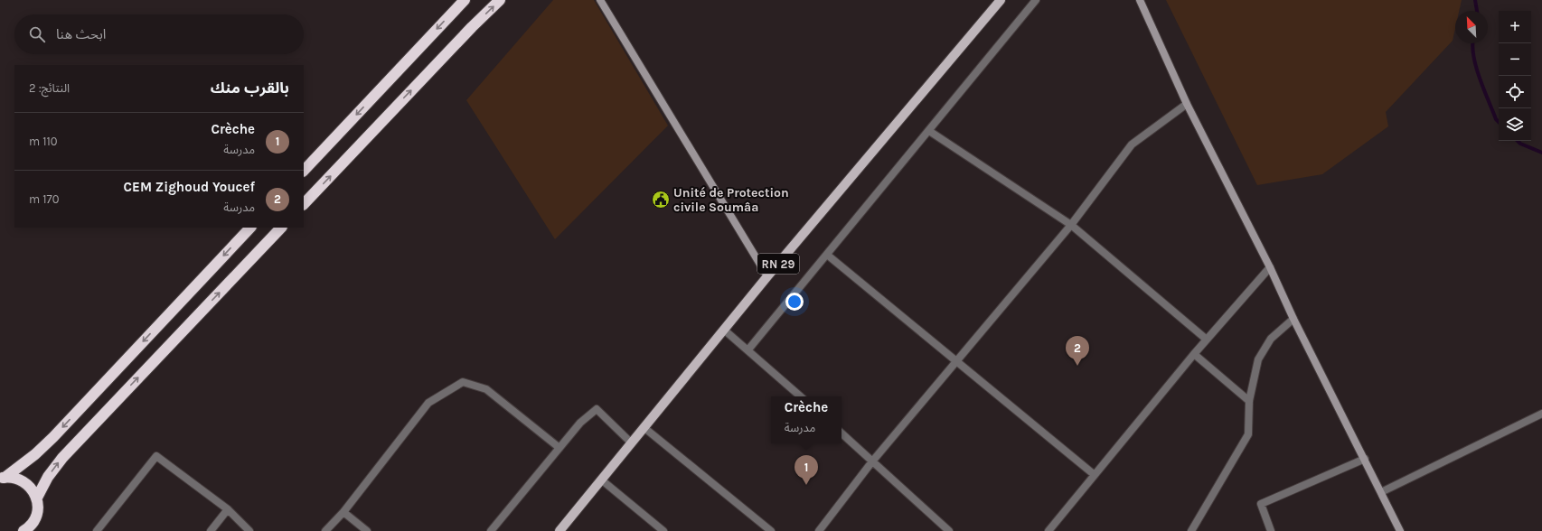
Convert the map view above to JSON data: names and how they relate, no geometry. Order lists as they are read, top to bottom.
{
  "streets": {
    "main road": ["RN 29"]
  },
  "places": {
    "public building": ["Unité de Protection civile Soumâa"]
  },
  "north": "top left",
  "page": {
    "map_buttons": ["+", "−"],
    "search": "ابحث هنا",
    "heading": ["بالقرب منك", "النتائج: 2"],
    "list": [
      {
        "mark": "1",
        "name": "Crèche",
        "note": "مدرسة",
        "value": "110 m"
      },
      {
        "mark": "2",
        "name": "CEM Zighoud Youcef",
        "note": "مدرسة",
        "value": "170 m"
      }
    ],
    "pins": ["2", "1"],
    "popup": ["Crèche", "مدرسة"]
  }
}
